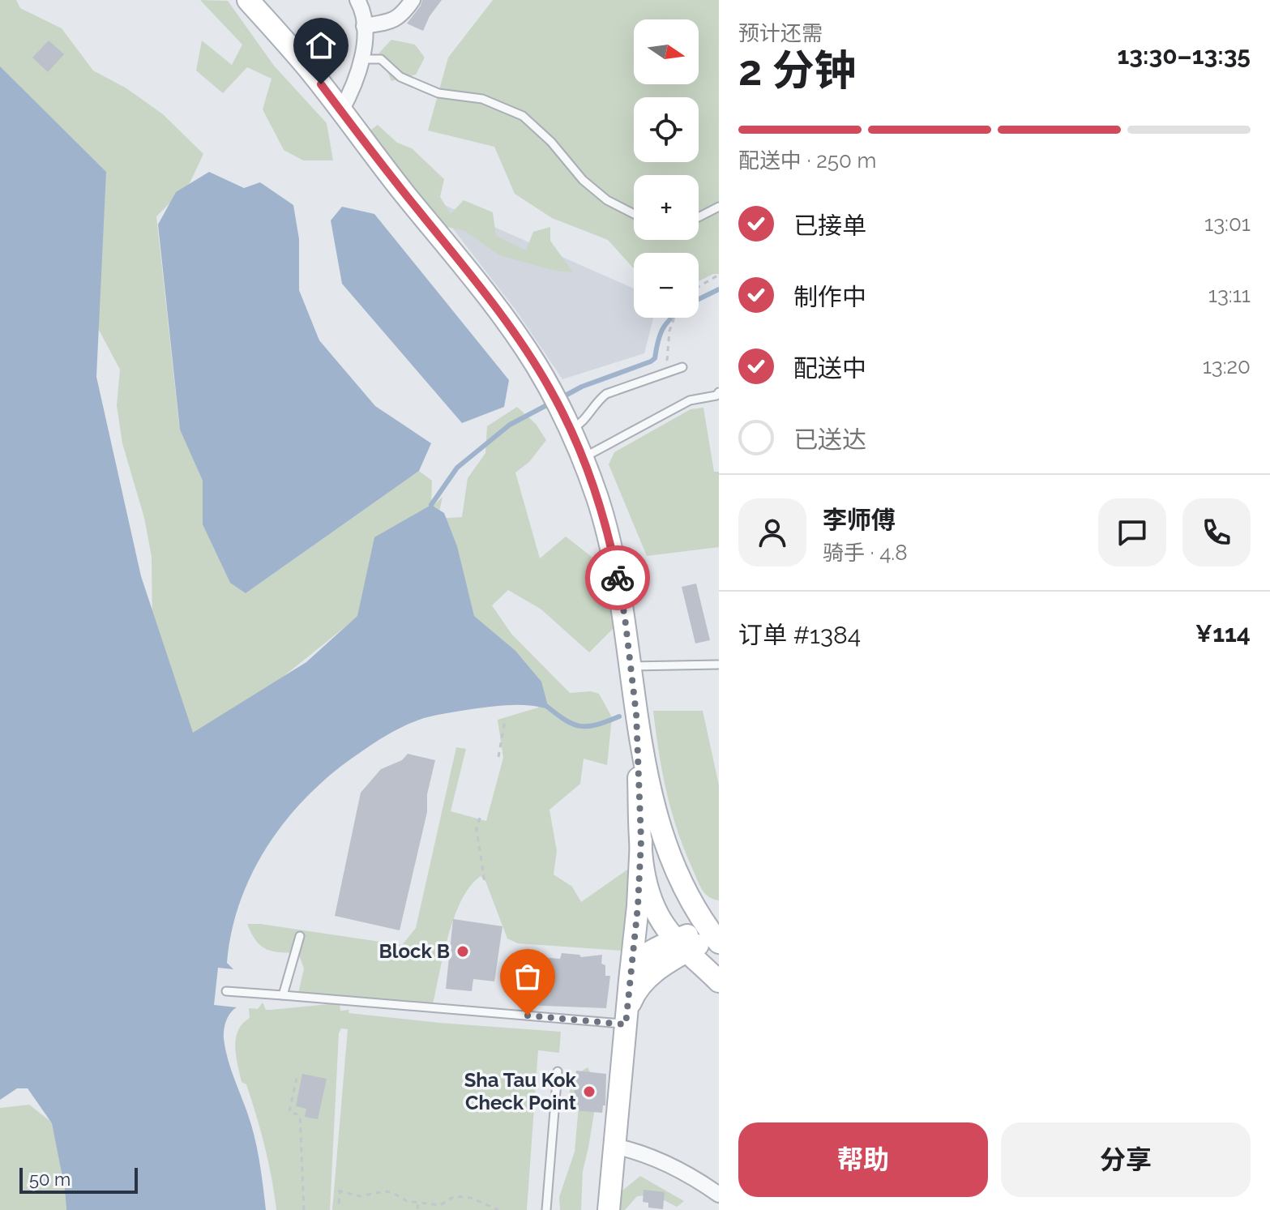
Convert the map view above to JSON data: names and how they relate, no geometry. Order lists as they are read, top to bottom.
{
  "places": ["Block B", "Sha Tau Kok Check Point"],
  "scale_bar": "50 m",
  "north": "right",
  "page": {
    "heading": ["2 分钟", "预计还需", "13:30–13:35"],
    "panel": [
      "李师傅",
      "骑手 · 4.8",
      "订单 #1384",
      "¥114"
    ],
    "map_buttons": ["+", "−"],
    "bar": "配送中 · 250 m",
    "list": [
      ["已接单", "13:01"],
      ["制作中", "13:11"],
      ["配送中", "13:20"],
      "已送达"
    ],
    "buttons": ["帮助", "分享"],
    "scale": "50 m"
  }
}
